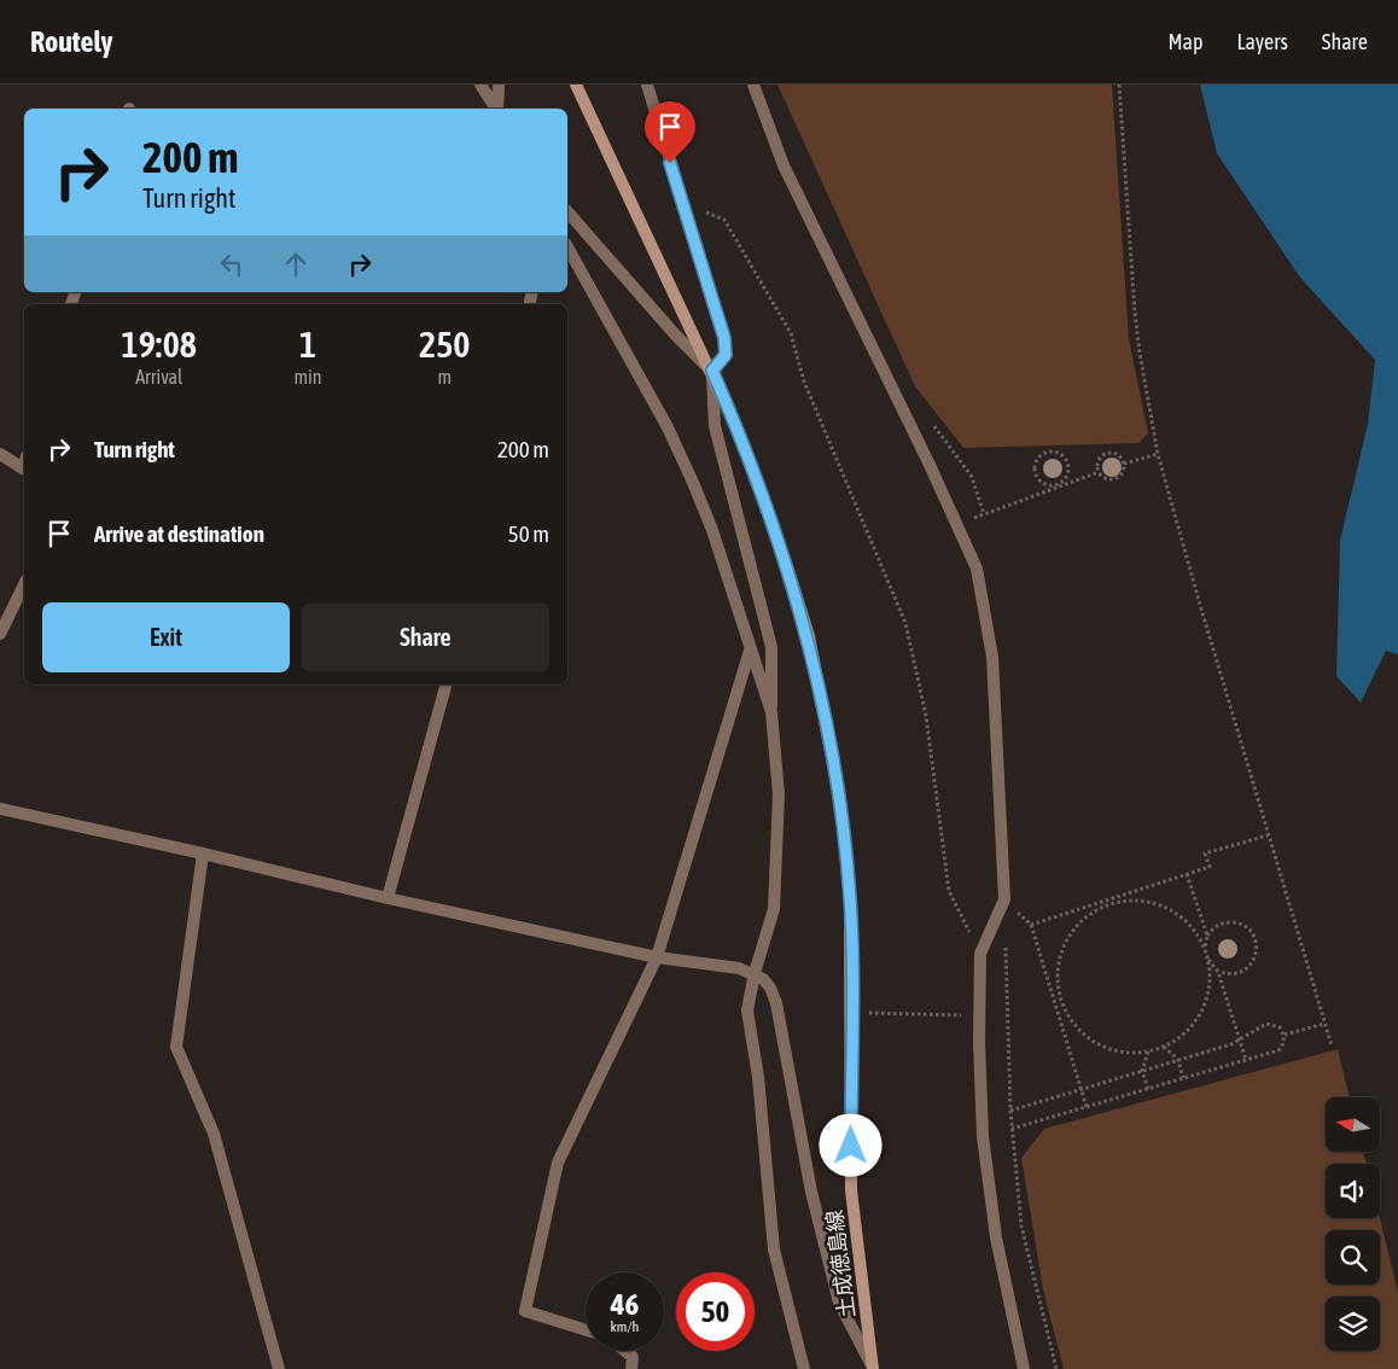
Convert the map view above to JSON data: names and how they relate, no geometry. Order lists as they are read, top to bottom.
{
  "streets": {
    "main road": ["土成徳島線"]
  },
  "north": "left",
  "page": {
    "header": "Routely",
    "nav": ["Map", "Layers", "Share"],
    "turn": ["200 m", "Turn right"],
    "eta": [
      "19:08",
      "Arrival",
      "1",
      "min",
      "250",
      "m"
    ],
    "list": [
      {
        "name": "Turn right",
        "value": "200 m"
      },
      {
        "name": "Arrive at destination",
        "value": "50 m"
      }
    ],
    "buttons": ["Exit", "Share"],
    "speed": "46 km/h",
    "limit": "50"
  }
}
